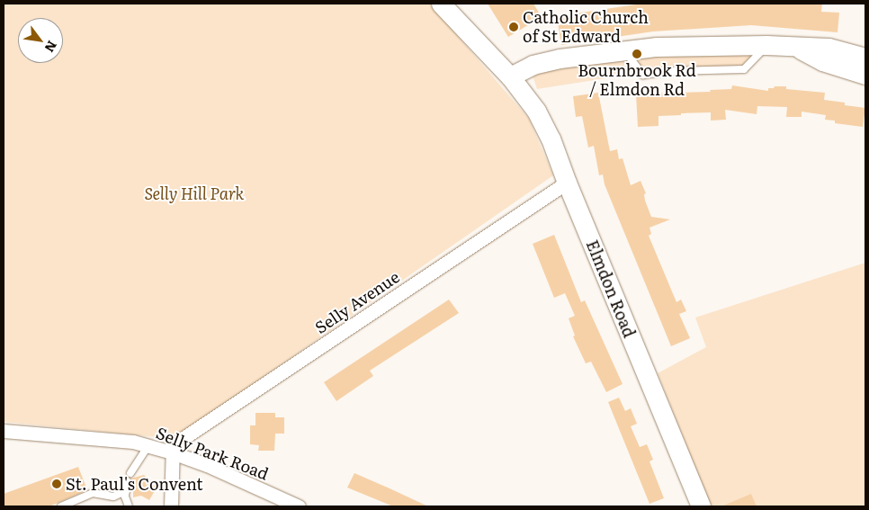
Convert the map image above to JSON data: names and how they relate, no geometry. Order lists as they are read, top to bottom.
{
  "streets": {
    "street": ["Elmdon Road", "Selly Avenue", "Selly Park Road"]
  },
  "crossings": [
    ["Elmdon Road", "Selly Avenue"],
    ["Selly Avenue", "Selly Park Road"]
  ],
  "parks": ["Selly Hill Park"],
  "places": ["Catholic Church of St Edward", "Bournbrook Rd / Elmdon Rd", "St. Paul's Convent"],
  "north": "bottom right"
}
